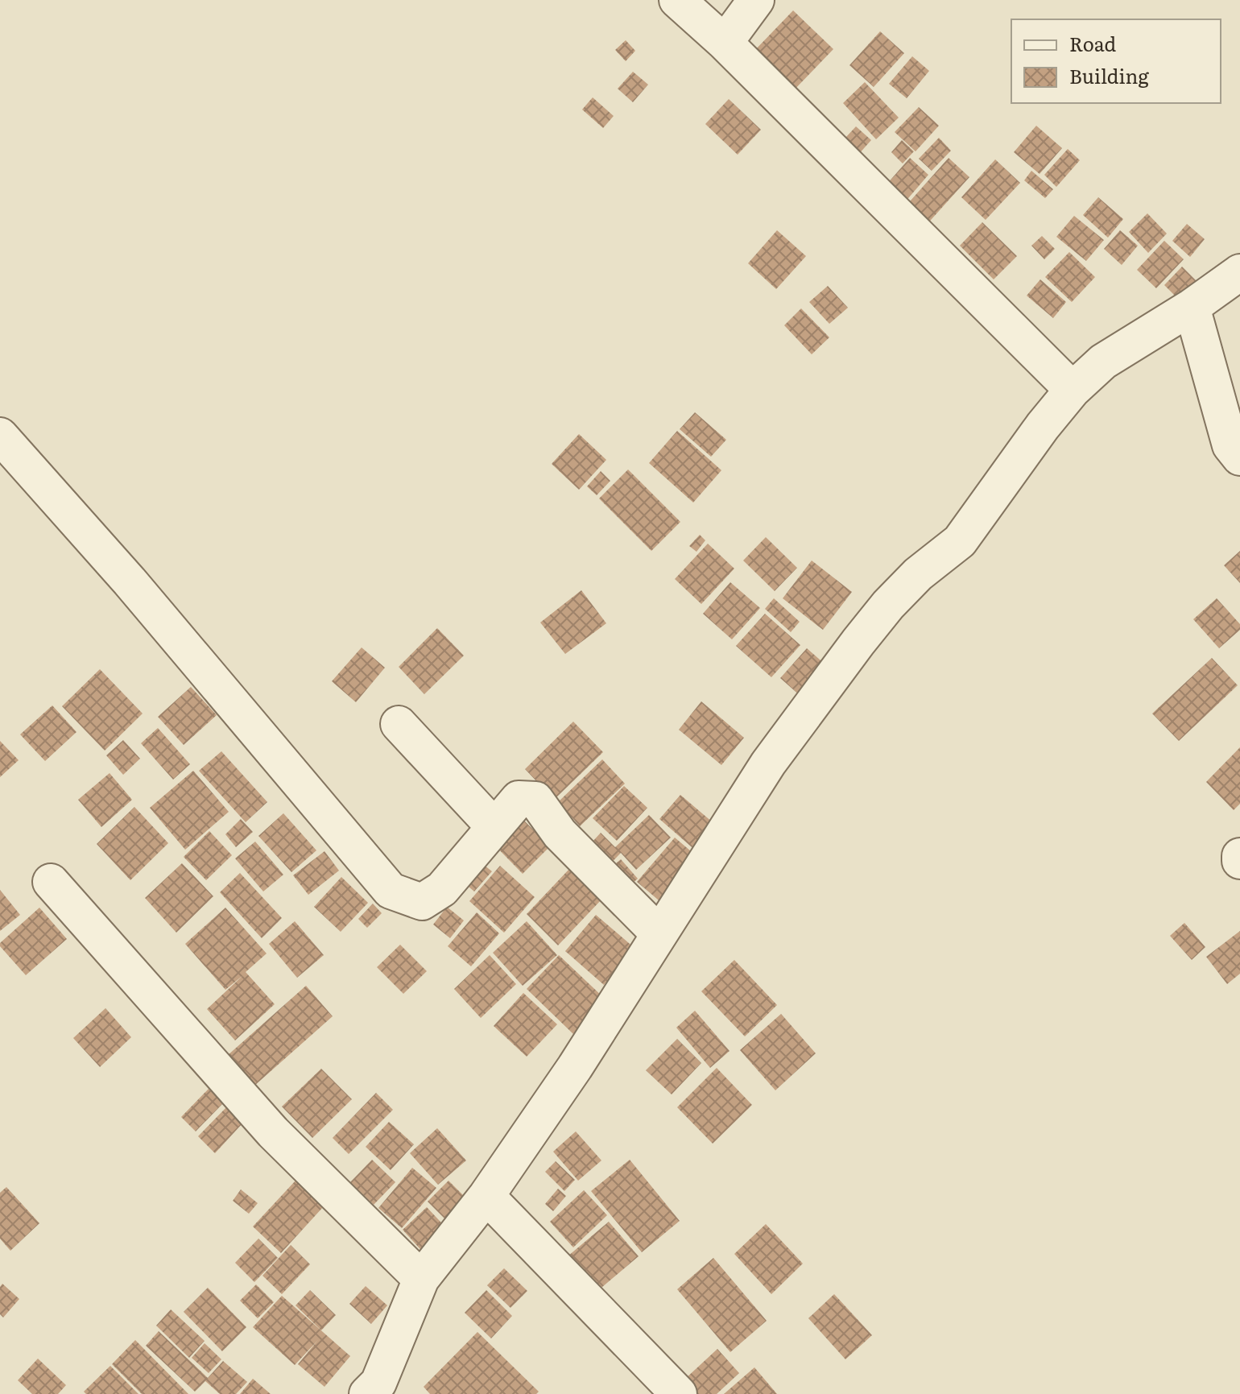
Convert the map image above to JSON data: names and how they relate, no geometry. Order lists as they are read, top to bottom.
{
  "legend": ["Road", "Building"]
}
